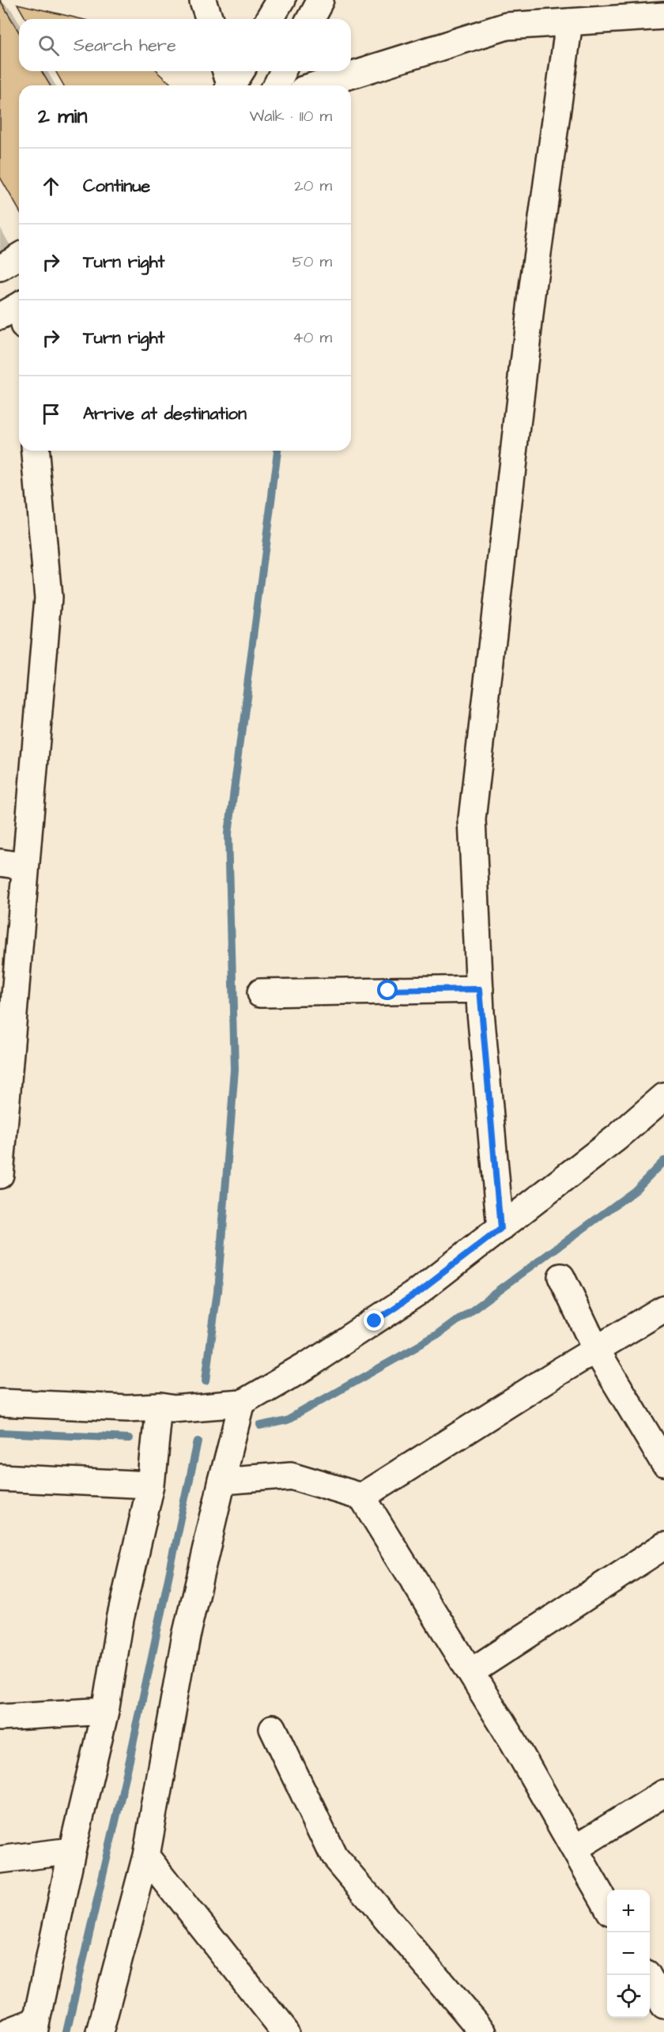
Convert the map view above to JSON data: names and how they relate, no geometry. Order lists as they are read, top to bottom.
{
  "page": {
    "search": "Search here",
    "heading": ["2 min", "Walk · 110 m"],
    "list": [
      ["Continue", "20 m"],
      ["Turn right", "50 m"],
      ["Turn right", "40 m"],
      "Arrive at destination"
    ],
    "map_buttons": ["+", "−"]
  }
}
